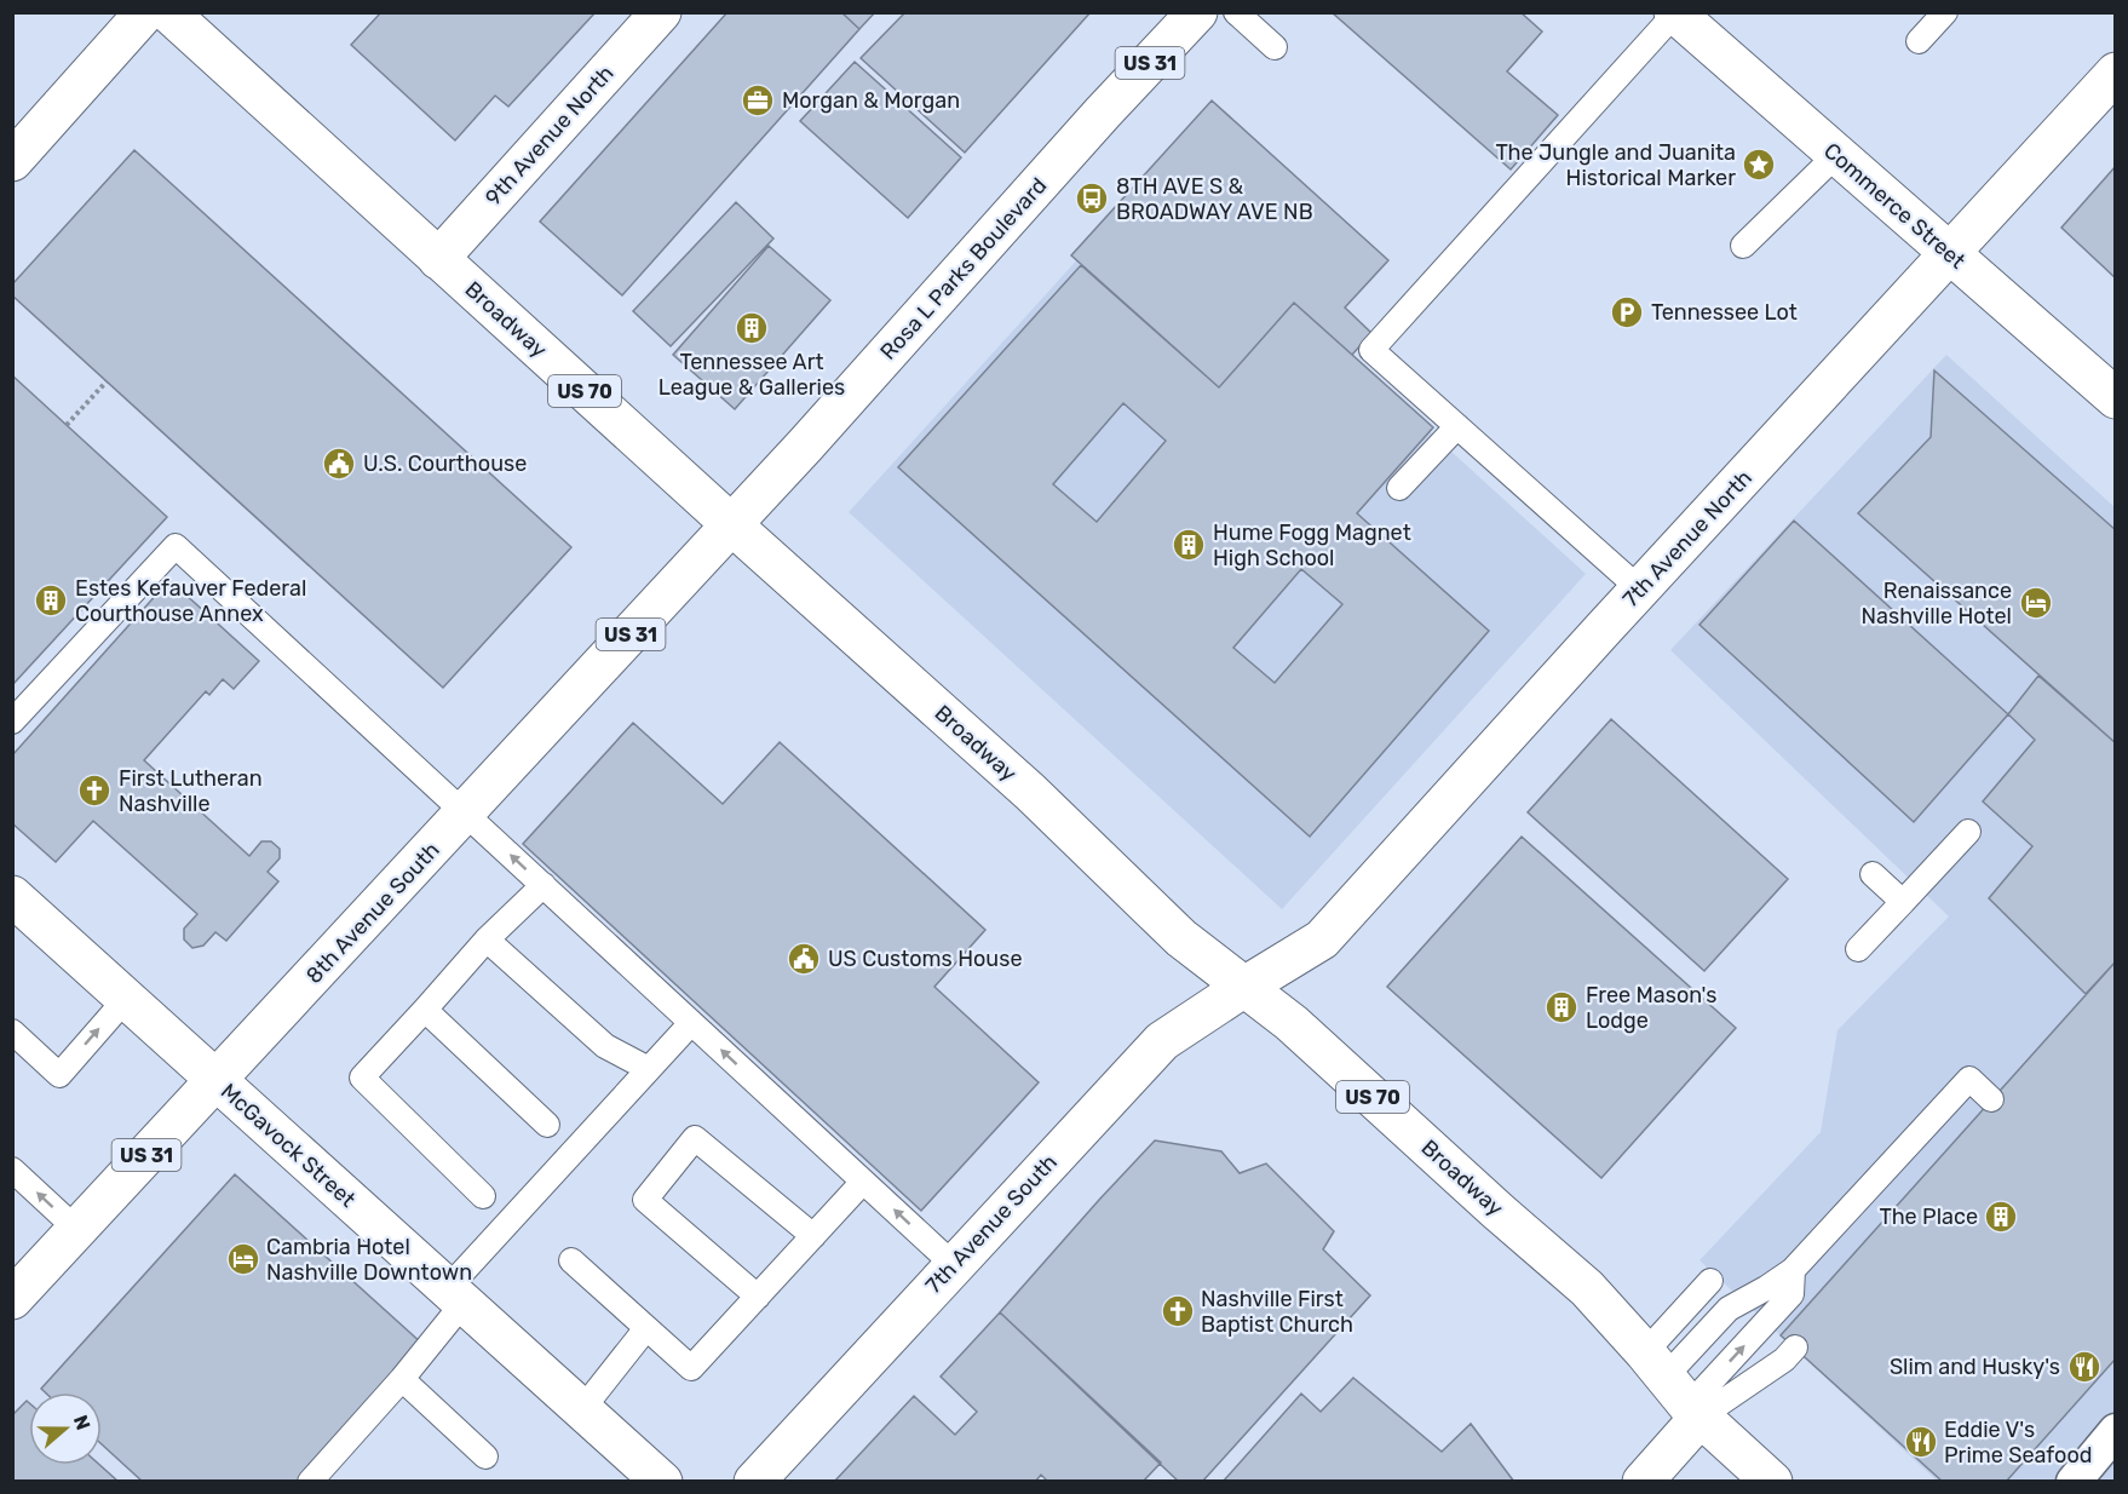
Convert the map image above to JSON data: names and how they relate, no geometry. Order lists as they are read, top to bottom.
{
  "streets": {
    "street": [
      "US 31",
      "9th Avenue North",
      "Commerce Street",
      "Rosa L Parks Boulevard",
      "Broadway",
      "US 70",
      "7th Avenue North",
      "8th Avenue South",
      "McGavock Street",
      "7th Avenue South"
    ]
  },
  "crossings": [
    ["9th Avenue North", "Broadway"],
    ["Commerce Street", "7th Avenue North"],
    ["Rosa L Parks Boulevard", "Broadway"],
    ["Rosa L Parks Boulevard", "8th Avenue South"],
    ["Broadway", "7th Avenue North"],
    ["Broadway", "8th Avenue South"],
    ["Broadway", "7th Avenue South"],
    ["7th Avenue North", "7th Avenue South"],
    ["8th Avenue South", "McGavock Street"]
  ],
  "places": {
    "office": ["Morgan & Morgan"],
    "place": ["The Jungle and Juanita Historical Marker"],
    "bus stop": ["8TH AVE S & BROADWAY AVE NB"],
    "parking": ["Tennessee Lot"],
    "building": [
      "Tennessee Art League & Galleries",
      "Hume Fogg Magnet High School",
      "Estes Kefauver Federal Courthouse Annex",
      "Free Mason's Lodge",
      "The Place"
    ],
    "public building": ["U.S. Courthouse", "US Customs House"],
    "hotel": ["Renaissance Nashville Hotel", "Cambria Hotel Nashville Downtown"],
    "church": ["First Lutheran Nashville", "Nashville First Baptist Church"],
    "restaurant": ["Slim and Husky's", "Eddie V's Prime Seafood"]
  },
  "north": "right"
}
